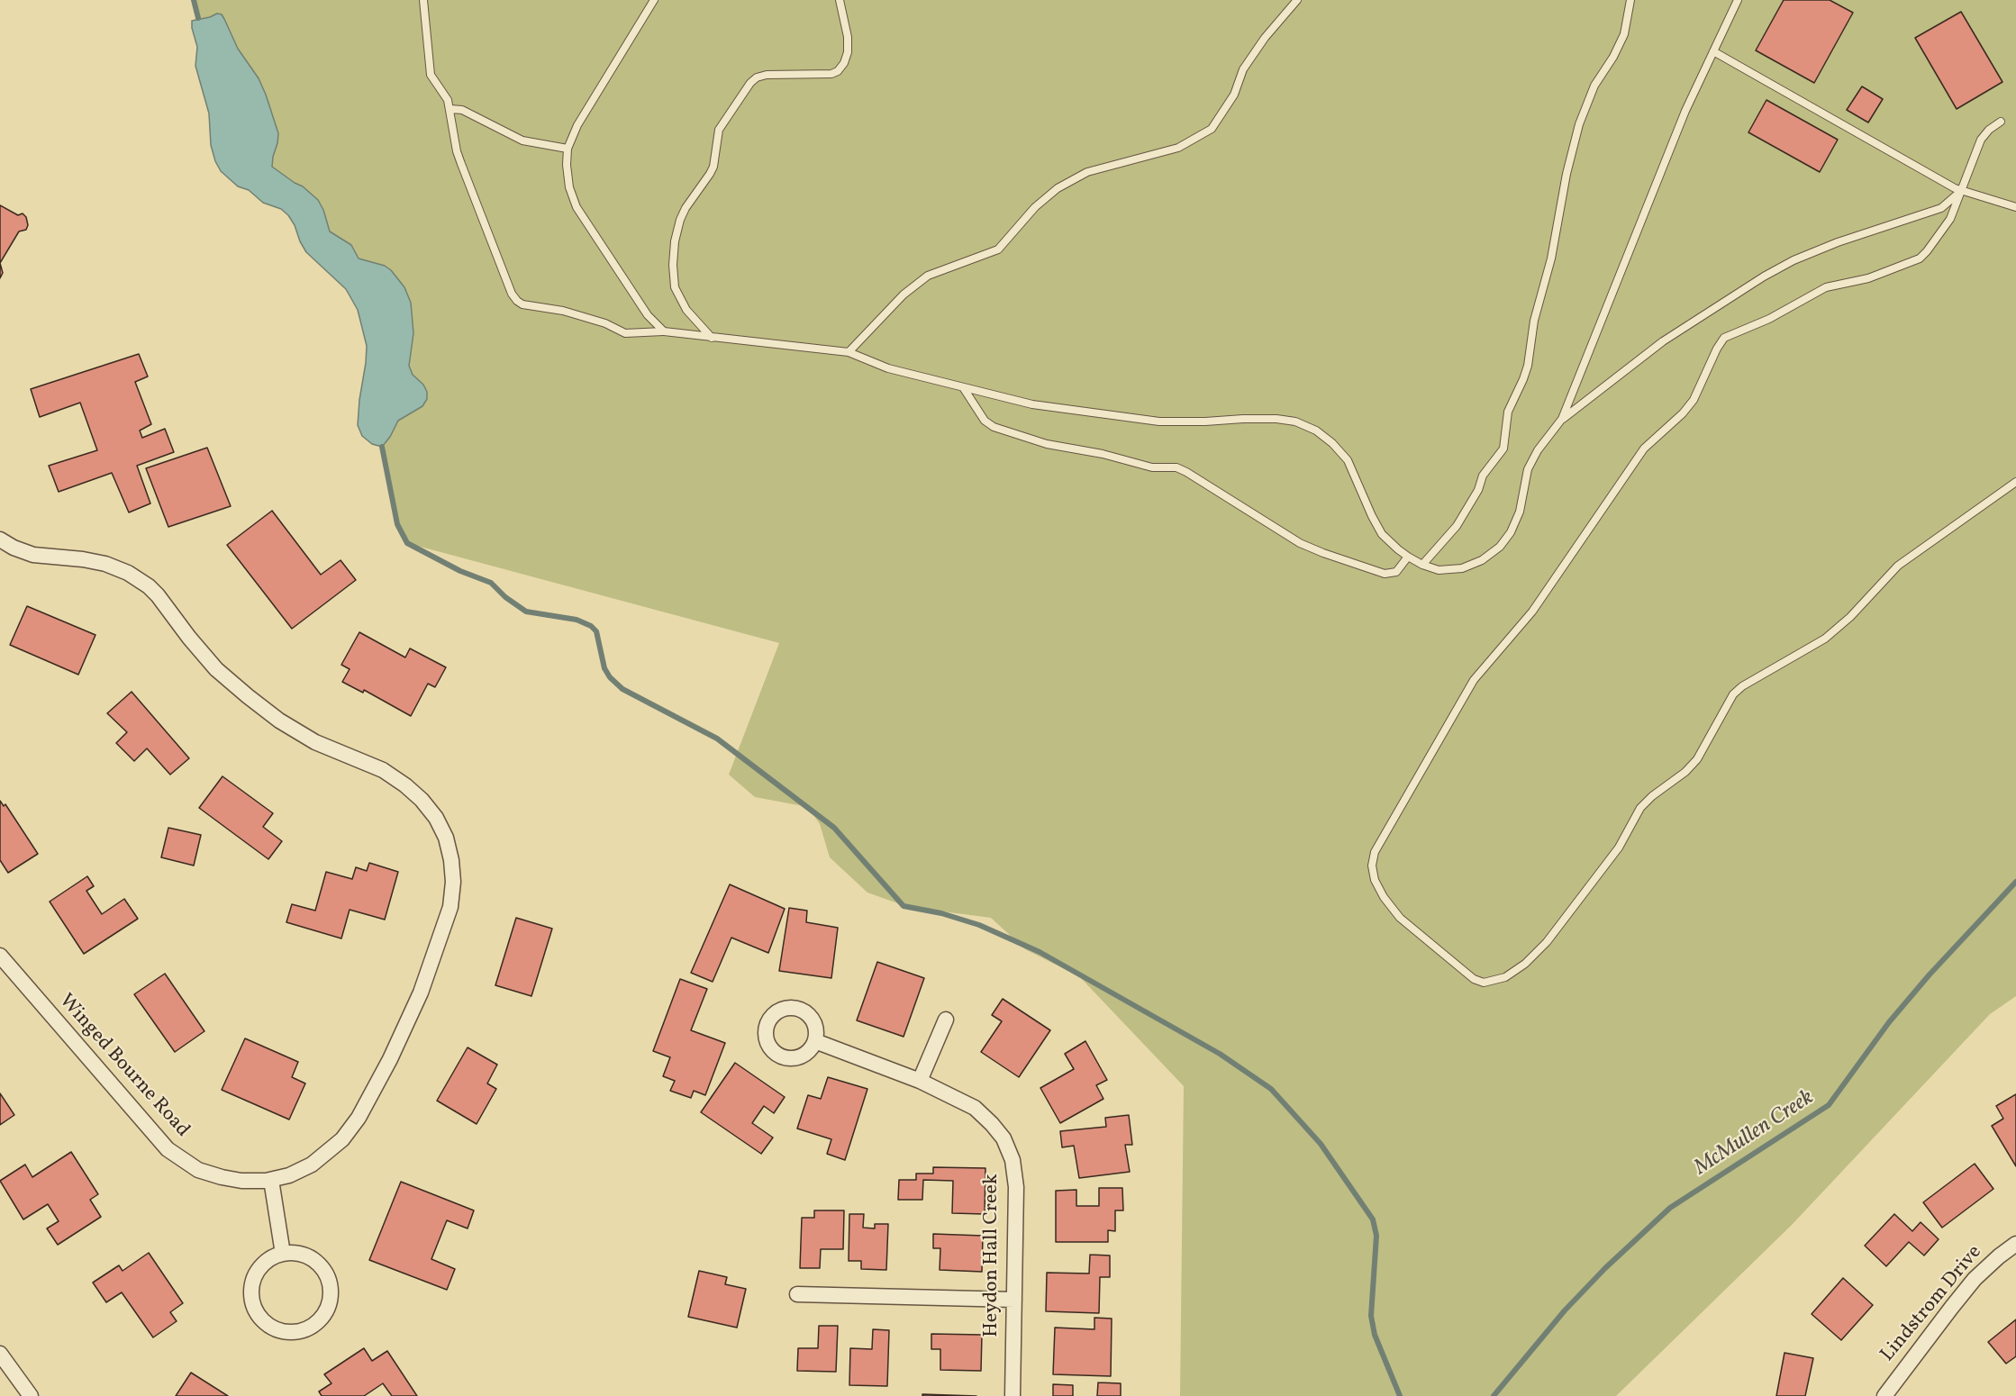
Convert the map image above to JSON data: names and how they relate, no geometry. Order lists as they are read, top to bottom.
{
  "streets": {
    "street": ["Winged Bourne Road", "Heydon Hall Creek", "Lindstrom Drive"]
  },
  "water": ["McMullen Creek"]
}
